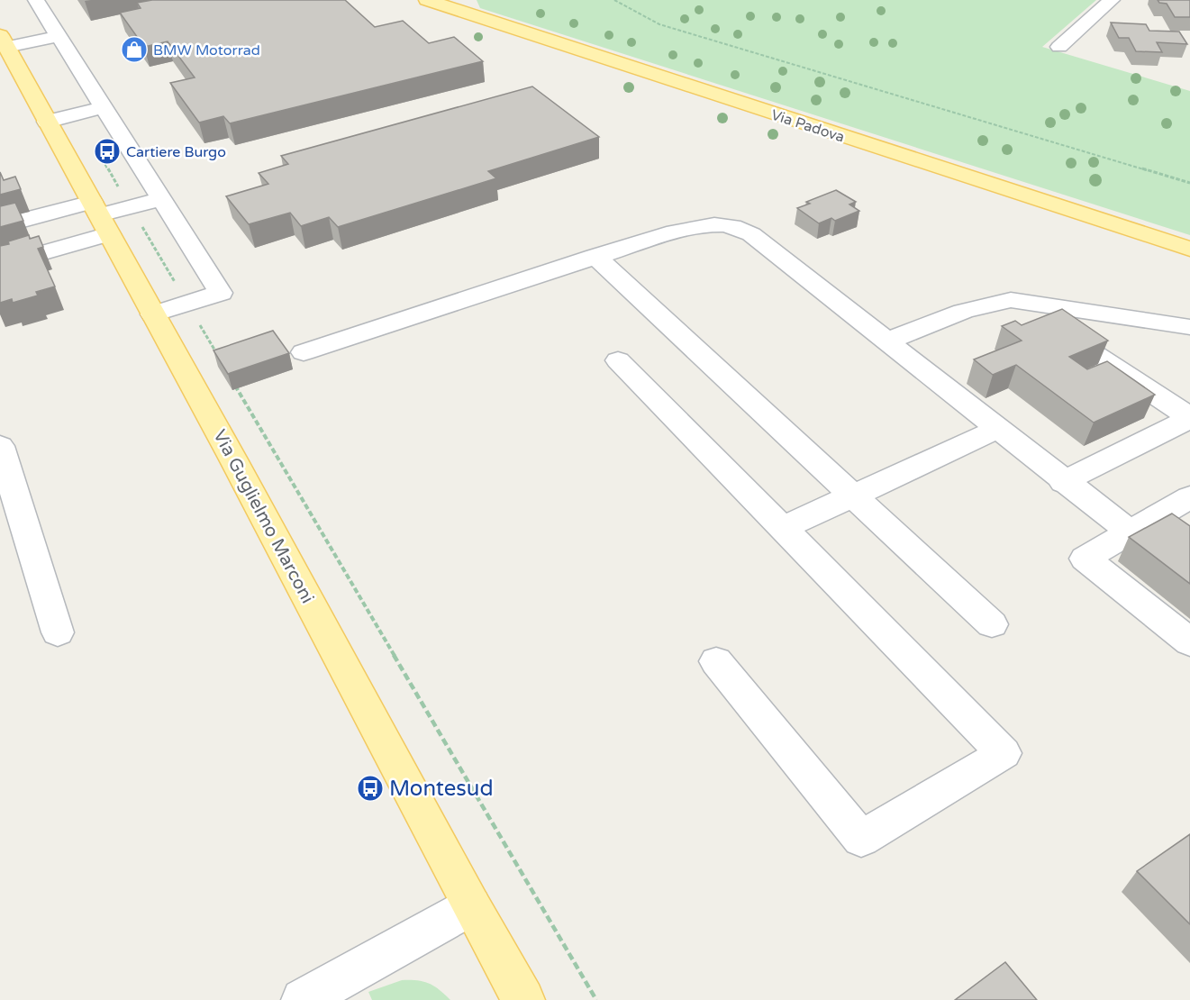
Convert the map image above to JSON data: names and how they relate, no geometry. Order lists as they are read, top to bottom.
{
  "streets": {
    "main road": ["Via Padova", "Via Guglielmo Marconi"]
  },
  "places": {
    "shop": ["BMW Motorrad"],
    "bus stop": ["Cartiere Burgo", "Montesud"]
  }
}
